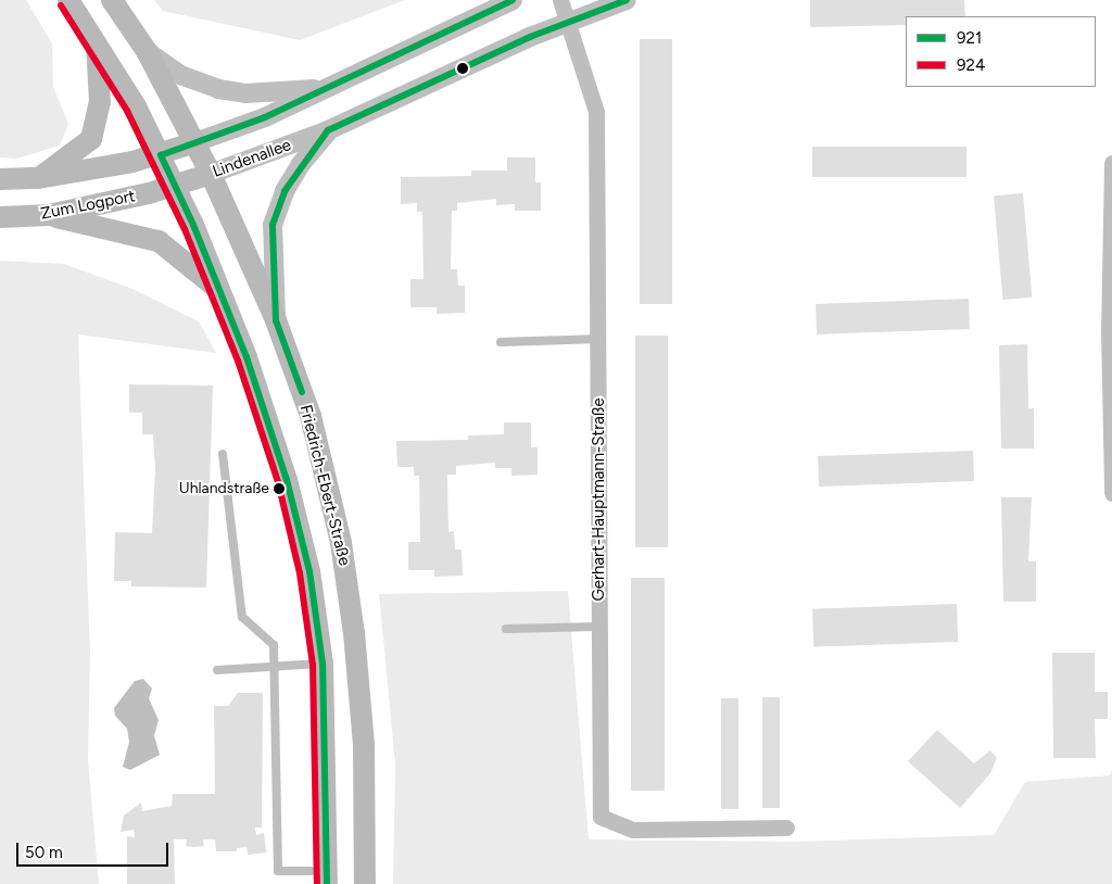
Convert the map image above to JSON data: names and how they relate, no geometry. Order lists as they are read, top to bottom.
{
  "streets": {
    "main road": ["Lindenallee", "Zum Logport", "Friedrich-Ebert-Straße"],
    "street": ["Gerhart-Hauptmann-Straße"]
  },
  "crossings": [
    ["Lindenallee", "Zum Logport"],
    ["Lindenallee", "Friedrich-Ebert-Straße"],
    ["Lindenallee", "Gerhart-Hauptmann-Straße"]
  ],
  "places": ["Uhlandstraße"],
  "lines": ["transit line 921", "transit line 924"],
  "legend": ["921", "924"],
  "scale_bar": "50 m"
}
